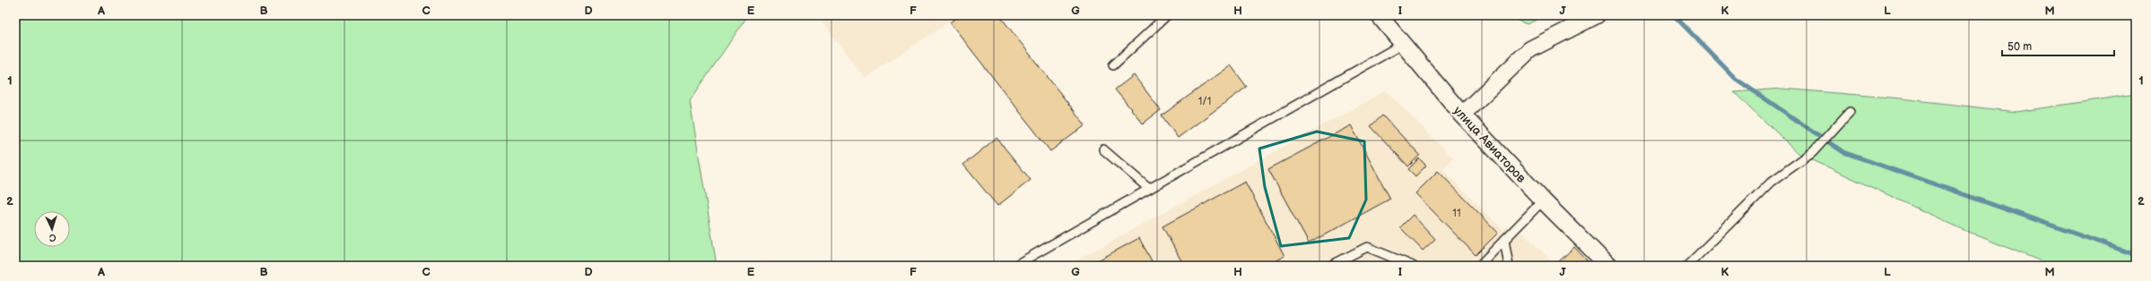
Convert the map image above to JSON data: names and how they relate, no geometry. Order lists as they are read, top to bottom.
{
  "streets": {
    "street": ["улица Авиаторов"]
  },
  "house_numbers": ["1/1", "11"],
  "scale_bar": "50 m",
  "north": "bottom",
  "grid": {
    "columns": [
      "A",
      "B",
      "C",
      "D",
      "E",
      "F",
      "G",
      "H",
      "I",
      "J",
      "K",
      "L",
      "M"
    ],
    "rows": ["1", "2"]
  }
}
